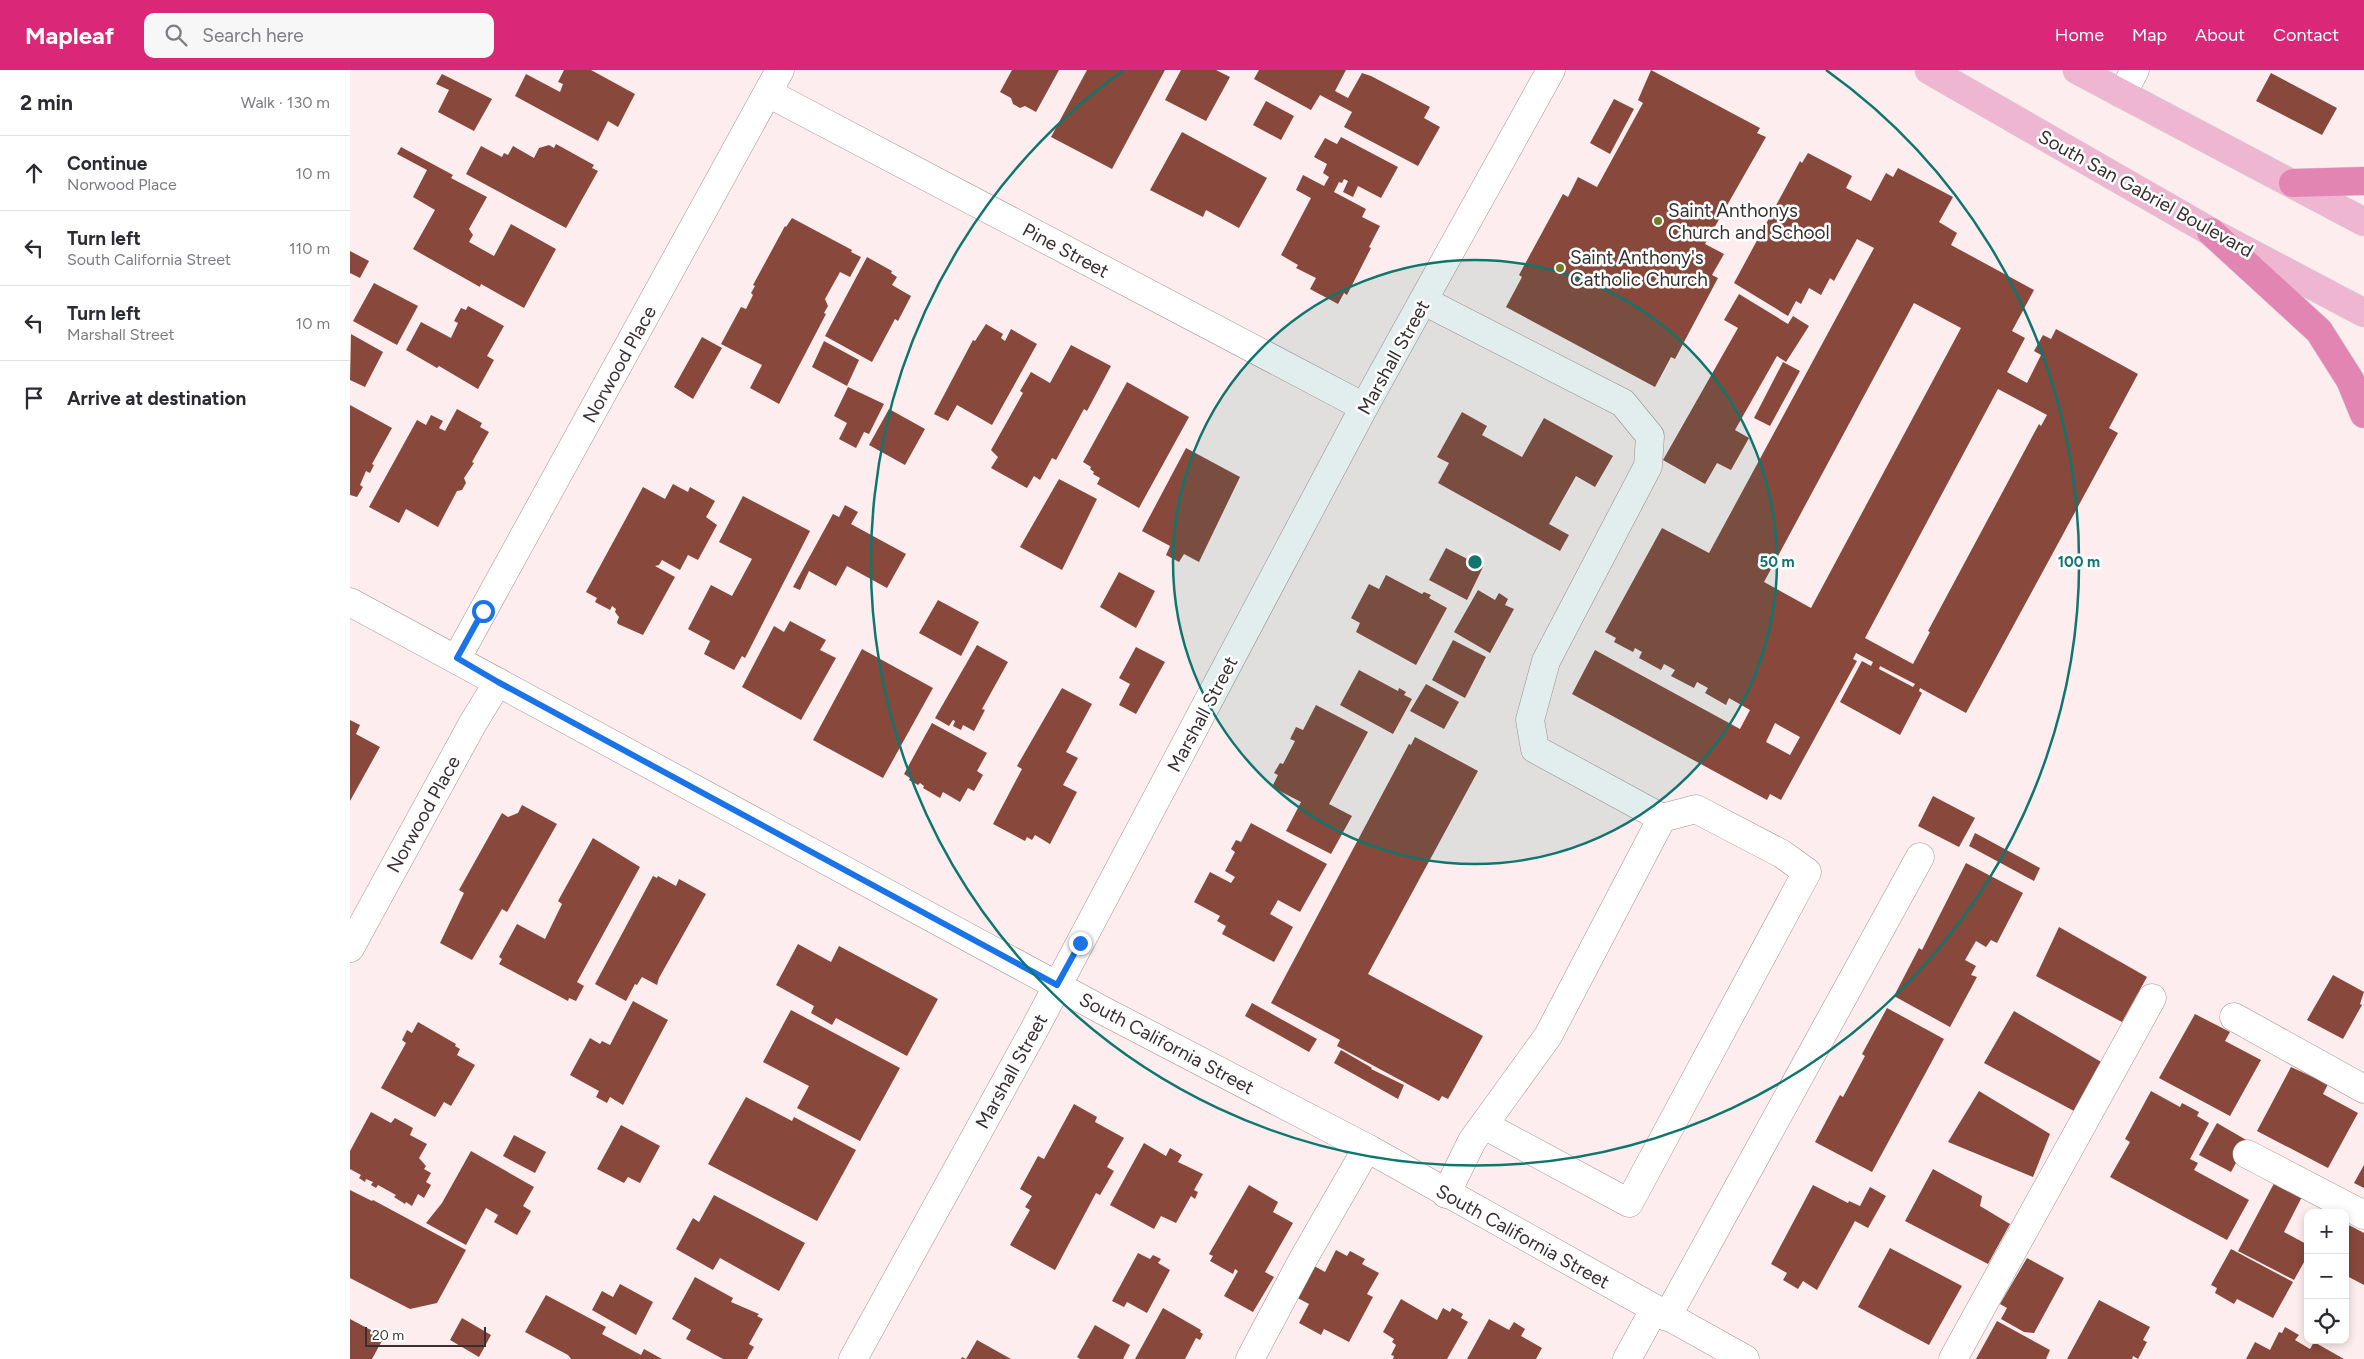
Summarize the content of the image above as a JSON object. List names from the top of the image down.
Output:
{
  "streets": {
    "main road": ["South San Gabriel Boulevard"],
    "street": [
      "Pine Street",
      "Marshall Street",
      "Norwood Place",
      "South California Street"
    ]
  },
  "crossings": [
    ["Pine Street", "Marshall Street"],
    ["Pine Street", "Norwood Place"],
    ["Marshall Street", "South California Street"],
    ["Norwood Place", "South California Street"]
  ],
  "places": ["Saint Anthonys Church and School", "Saint Anthony's Catholic Church"],
  "scale_bar": "20 m",
  "page": {
    "header": "Mapleaf",
    "search": "Search here",
    "nav": [
      "Home",
      "Map",
      "About",
      "Contact"
    ],
    "heading": ["2 min", "Walk · 130 m"],
    "list": [
      ["Continue", "Norwood Place", "10 m"],
      ["Turn left", "South California Street", "110 m"],
      ["Turn left", "Marshall Street", "10 m"],
      "Arrive at destination"
    ],
    "map_buttons": ["+", "−"],
    "scale": "20 m"
  },
  "rings": ["50 m", "100 m"]
}
